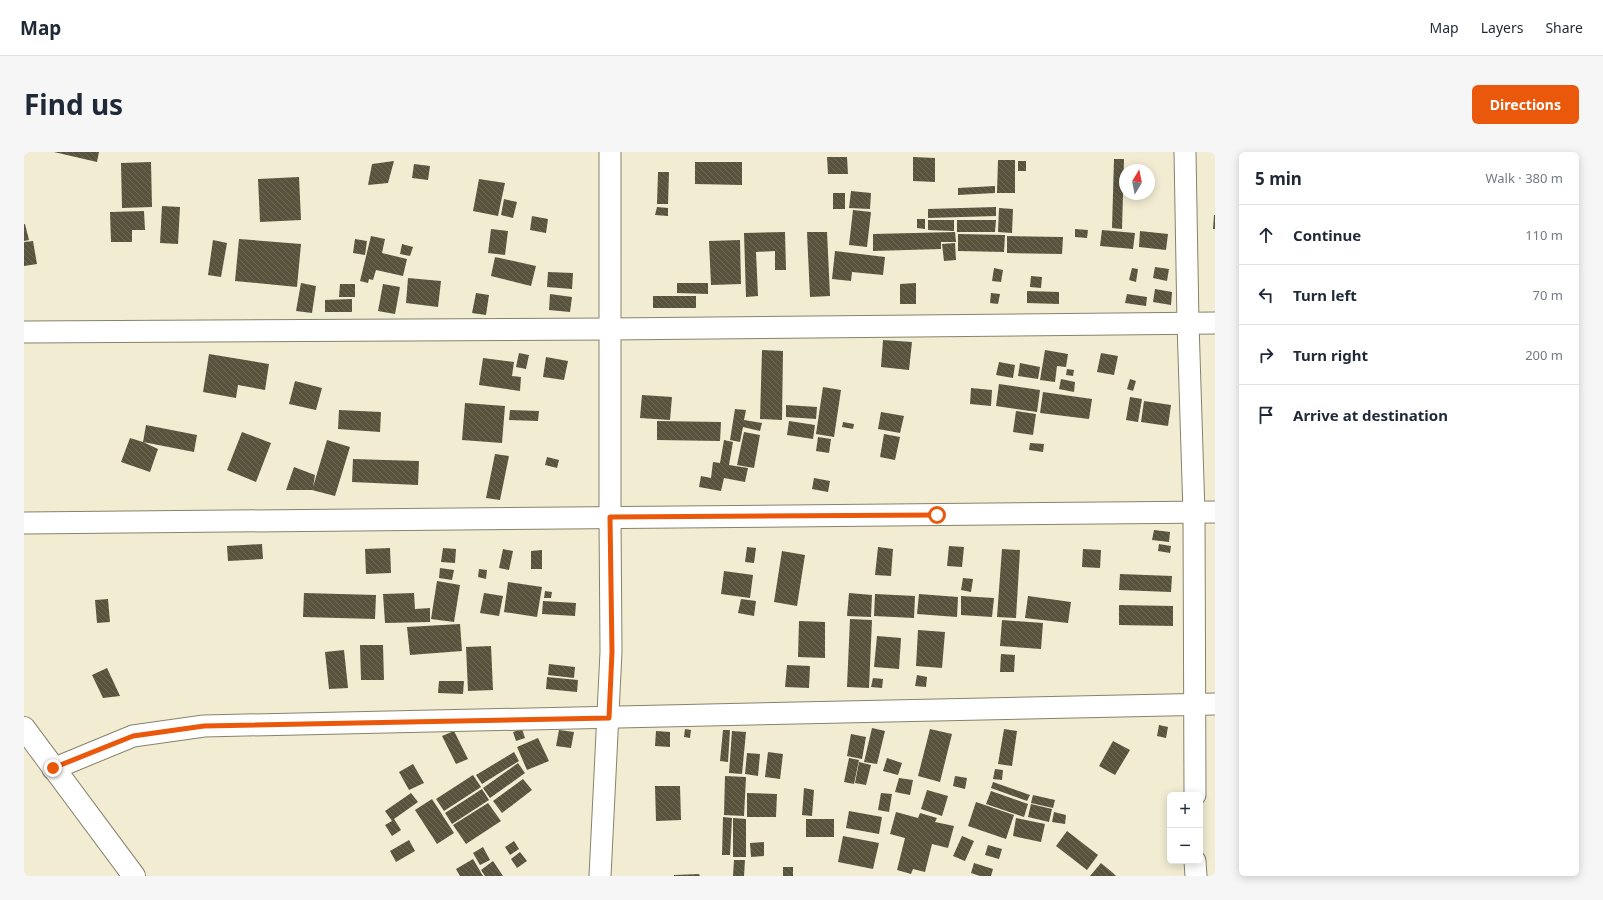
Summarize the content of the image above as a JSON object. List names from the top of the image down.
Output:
{
  "north": "top",
  "page": {
    "header": "Map",
    "nav": ["Map", "Layers", "Share"],
    "title": "Find us",
    "buttons": "Directions",
    "heading": ["5 min", "Walk · 380 m"],
    "list": [
      ["Continue", "110 m"],
      ["Turn left", "70 m"],
      ["Turn right", "200 m"],
      "Arrive at destination"
    ],
    "map_buttons": ["+", "−"]
  }
}
